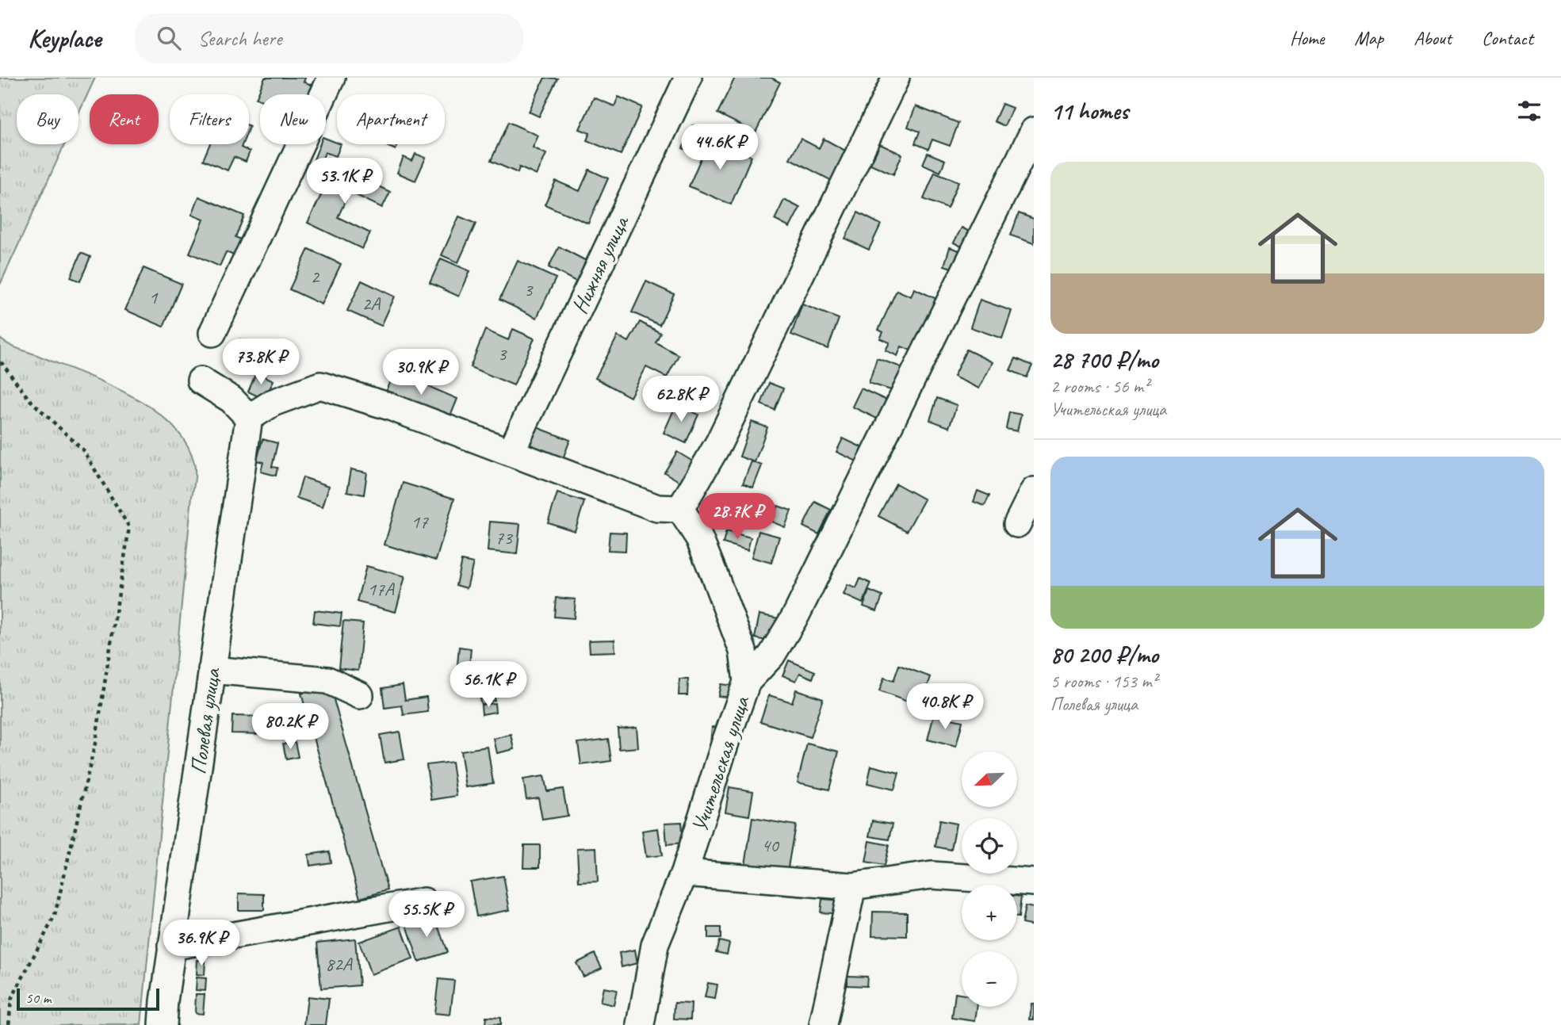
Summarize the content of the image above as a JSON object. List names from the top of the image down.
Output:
{
  "streets": {
    "street": ["Нижняя улица", "Полевая улица", "Учительская улица"]
  },
  "house_numbers": [
    "2",
    "3",
    "1",
    "2А",
    "3",
    "17",
    "73",
    "17А",
    "40",
    "82А"
  ],
  "scale_bar": "50 m",
  "north": "bottom left",
  "page": {
    "header": "Keyplace",
    "search": "Search here",
    "nav": [
      "Home",
      "Map",
      "About",
      "Contact"
    ],
    "heading": "11 homes",
    "chip": [
      "Buy",
      "Rent",
      "Filters",
      "New",
      "Apartment"
    ],
    "price": [
      "44.6K ₽",
      "53.1K ₽",
      "73.8K ₽",
      "30.9K ₽",
      "62.8K ₽",
      "28.7K ₽",
      "56.1K ₽",
      "40.8K ₽",
      "80.2K ₽",
      "55.5K ₽",
      "36.9K ₽"
    ],
    "list": [
      {
        "name": "28 700 ₽/mo",
        "note": "2 rooms · 56 m² · Учительская улица"
      },
      {
        "name": "80 200 ₽/mo",
        "note": "5 rooms · 153 m² · Полевая улица"
      }
    ],
    "map_buttons": ["+", "−"],
    "scale": "50 m"
  }
}
